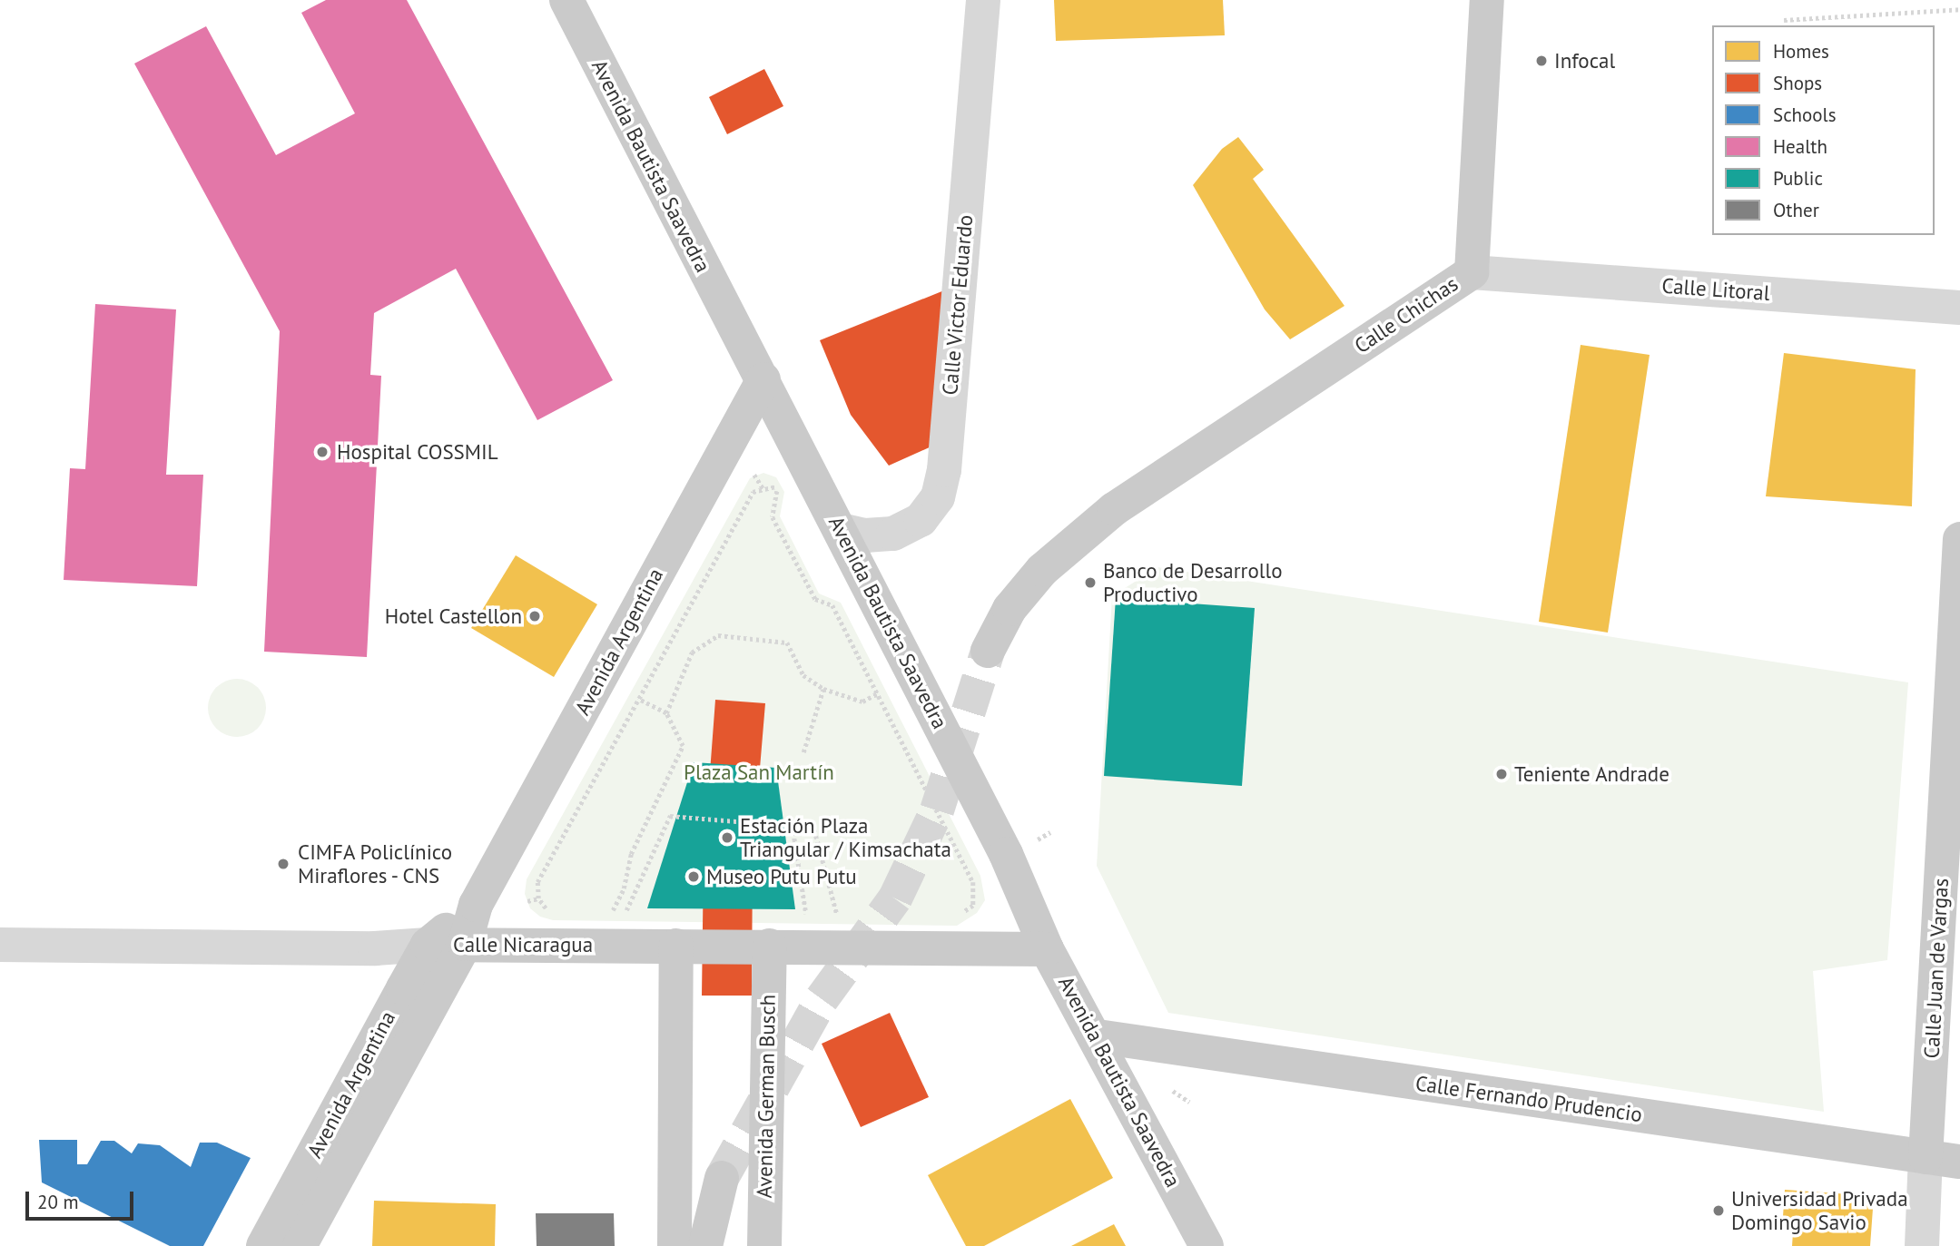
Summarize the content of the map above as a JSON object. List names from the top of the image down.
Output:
{
  "streets": {
    "main road": [
      "Avenida Bautista Saavedra",
      "Calle Chichas",
      "Avenida Argentina",
      "Calle Nicaragua",
      "Calle Juan de Vargas",
      "Avenida German Busch",
      "Calle Fernando Prudencio"
    ],
    "street": ["Calle Litoral", "Calle Victor Eduardo"]
  },
  "crossings": [
    ["Avenida Bautista Saavedra", "Calle Victor Eduardo"],
    ["Avenida Bautista Saavedra", "Avenida Argentina"],
    ["Avenida Bautista Saavedra", "Calle Nicaragua"],
    ["Avenida Bautista Saavedra", "Calle Fernando Prudencio"],
    ["Calle Litoral", "Calle Chichas"],
    ["Avenida Argentina", "Calle Nicaragua"],
    ["Calle Nicaragua", "Avenida German Busch"],
    ["Calle Juan de Vargas", "Calle Fernando Prudencio"]
  ],
  "parks": ["Plaza San Martín"],
  "places": [
    "Infocal",
    "Hospital COSSMIL",
    "Banco de Desarrollo Productivo",
    "Hotel Castellon",
    "Teniente Andrade",
    "Estación Plaza Triangular / Kimsachata",
    "CIMFA Policlínico Miraflores - CNS",
    "Museo Putu Putu",
    "Universidad Privada Domingo Savio"
  ],
  "legend": [
    "Homes",
    "Shops",
    "Schools",
    "Health",
    "Public",
    "Other"
  ],
  "scale_bar": "20 m"
}
